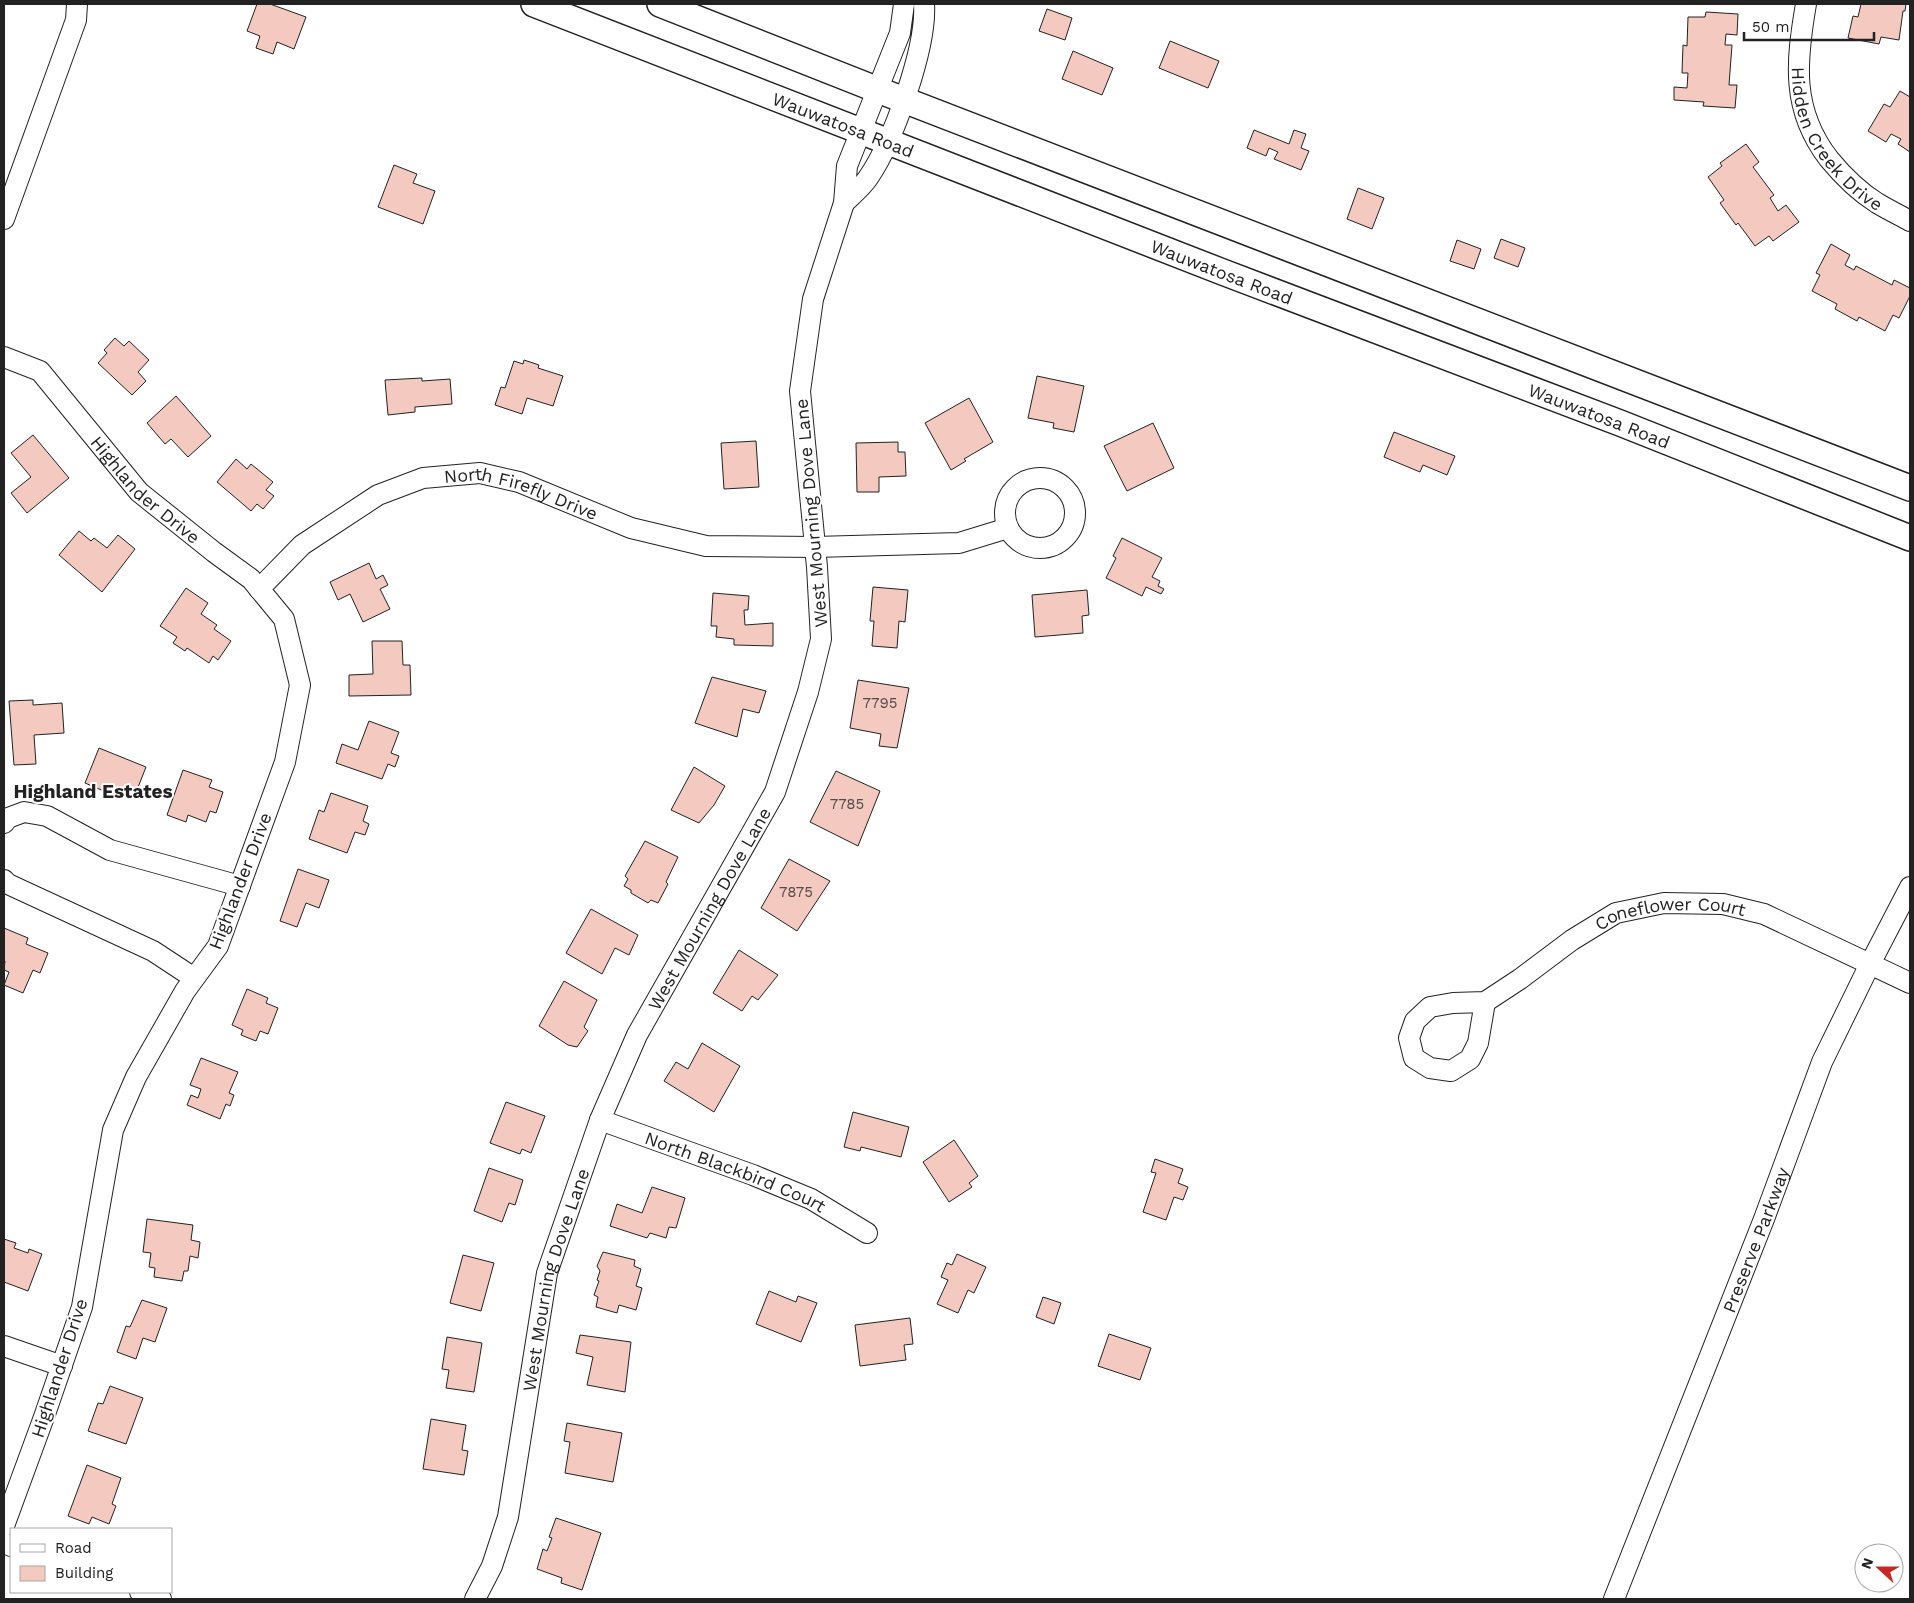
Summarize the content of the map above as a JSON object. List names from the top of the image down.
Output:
{
  "streets": {
    "main road": ["Wauwatosa Road"],
    "street": [
      "Hidden Creek Drive",
      "Highlander Drive",
      "North Firefly Drive",
      "West Mourning Dove Lane",
      "Coneflower Court",
      "North Blackbird Court",
      "Preserve Parkway"
    ]
  },
  "crossings": [
    ["Highlander Drive", "North Firefly Drive"],
    ["North Firefly Drive", "West Mourning Dove Lane"],
    ["West Mourning Dove Lane", "North Blackbird Court"],
    ["Coneflower Court", "Preserve Parkway"]
  ],
  "districts": ["Highland Estates"],
  "house_numbers": ["7795", "7785", "7875"],
  "legend": ["Road", "Building"],
  "scale_bar": "50 m",
  "north": "left"
}
